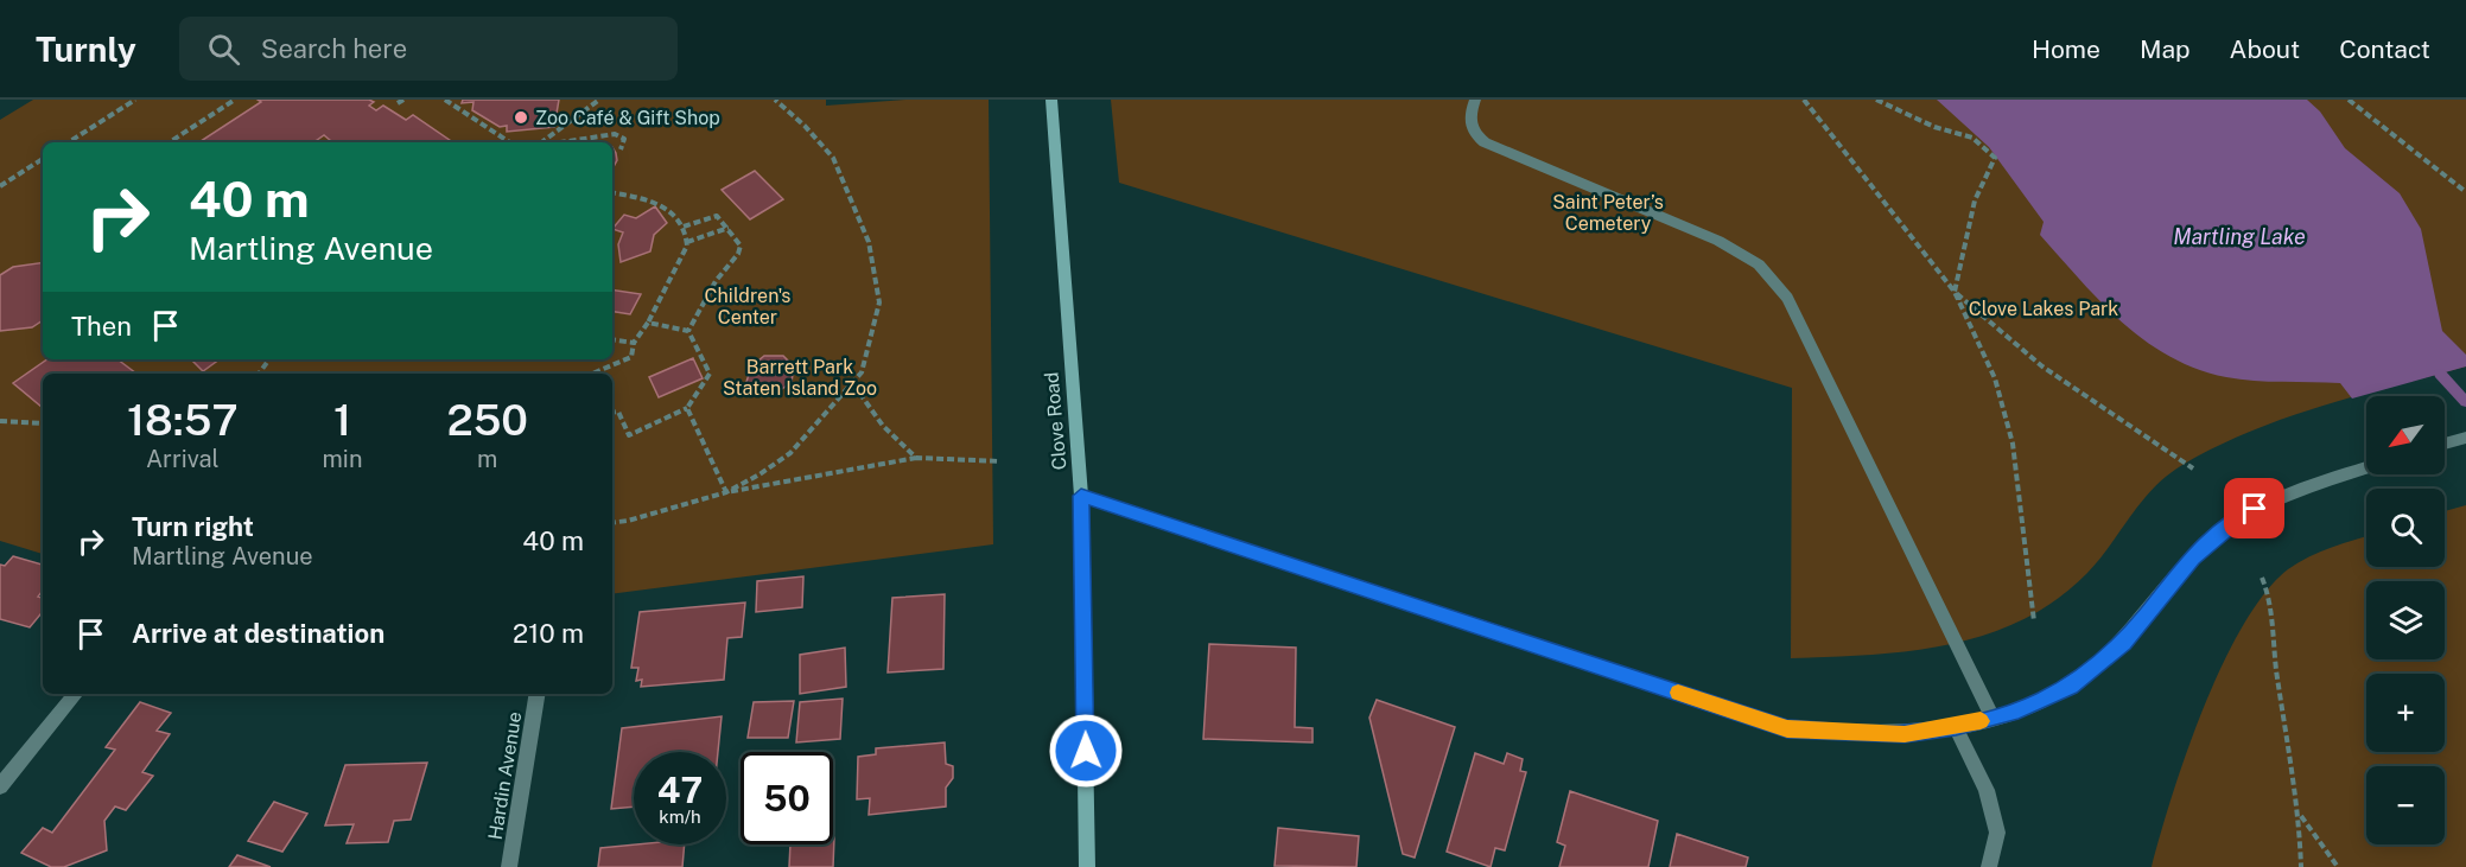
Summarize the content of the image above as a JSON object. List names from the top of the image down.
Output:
{
  "streets": {
    "main road": ["Clove Road"],
    "street": ["Hardin Avenue"]
  },
  "water": ["Martling Lake"],
  "parks": [
    "Saint Peter’s Cemetery",
    "Children's Center",
    "Clove Lakes Park",
    "Barrett Park Staten Island Zoo"
  ],
  "places": ["Zoo Café & Gift Shop"],
  "north": "bottom left",
  "page": {
    "header": "Turnly",
    "search": "Search here",
    "nav": [
      "Home",
      "Map",
      "About",
      "Contact"
    ],
    "turn": ["40 m", "Martling Avenue"],
    "then": "Then",
    "eta": [
      "18:57",
      "Arrival",
      "1",
      "min",
      "250",
      "m"
    ],
    "map_buttons": ["+", "−"],
    "list": [
      {
        "name": "Turn right",
        "note": "Martling Avenue",
        "value": "40 m"
      },
      {
        "name": "Arrive at destination",
        "value": "210 m"
      }
    ],
    "speed": "47 km/h",
    "limit": "50"
  }
}
